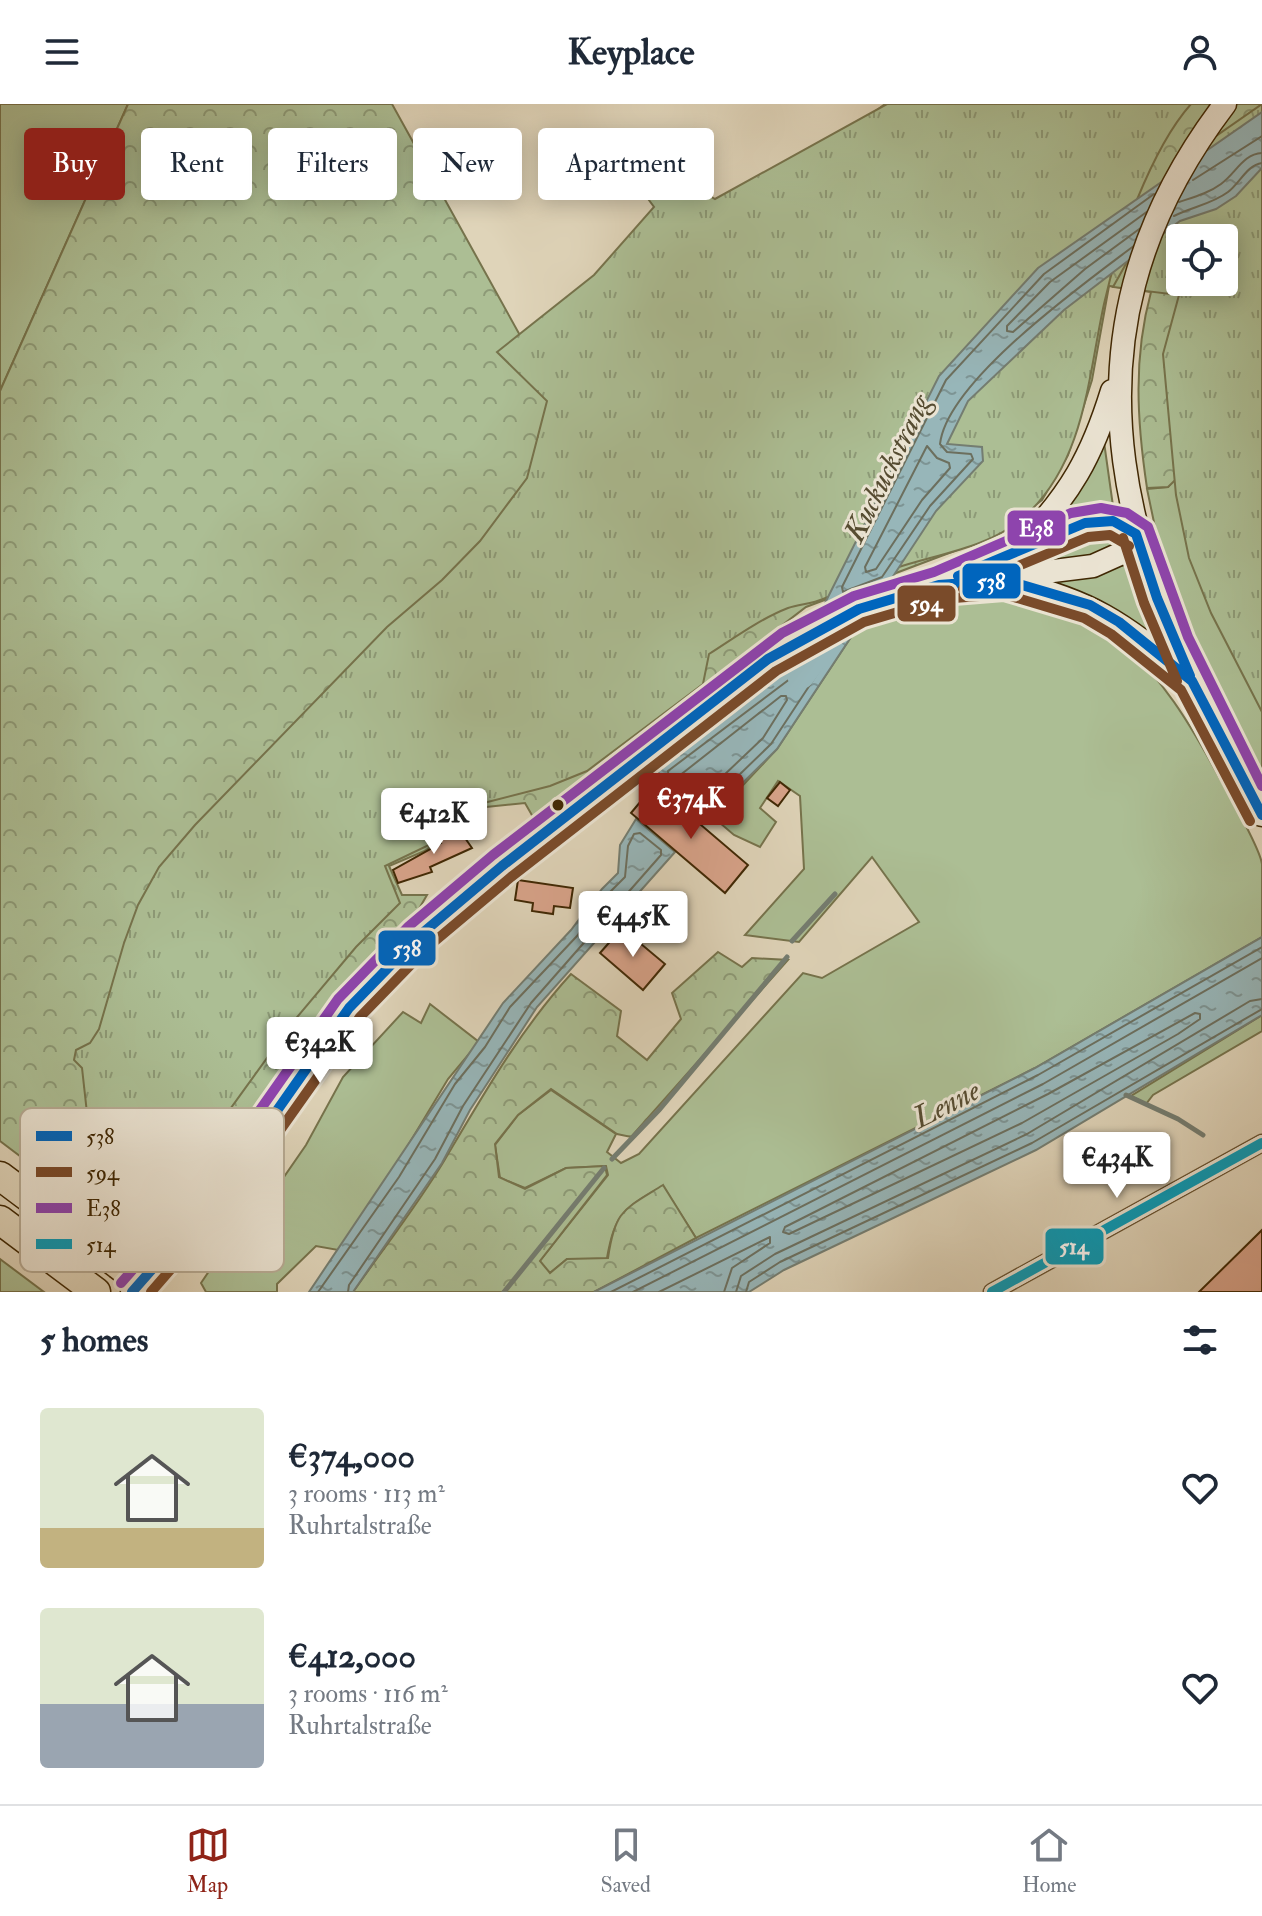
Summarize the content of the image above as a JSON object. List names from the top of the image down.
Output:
{
  "water": ["Kuckuckstrang", "Lenne"],
  "lines": [
    "transit line E38",
    "transit line 538",
    "transit line 594",
    "transit line 514"
  ],
  "legend": [
    "538",
    "594",
    "E38",
    "514"
  ],
  "page": {
    "header": "Keyplace",
    "chip": [
      "Buy",
      "Rent",
      "Filters",
      "New",
      "Apartment"
    ],
    "price": [
      "€374K",
      "€412K",
      "€445K",
      "€342K",
      "€434K"
    ],
    "heading": "5 homes",
    "list": [
      {
        "name": "€374,000",
        "note": "3 rooms · 113 m² · Ruhrtalstraße"
      },
      {
        "name": "€412,000",
        "note": "3 rooms · 116 m² · Ruhrtalstraße"
      }
    ],
    "tabs": ["Map", "Saved", "Home"]
  }
}
